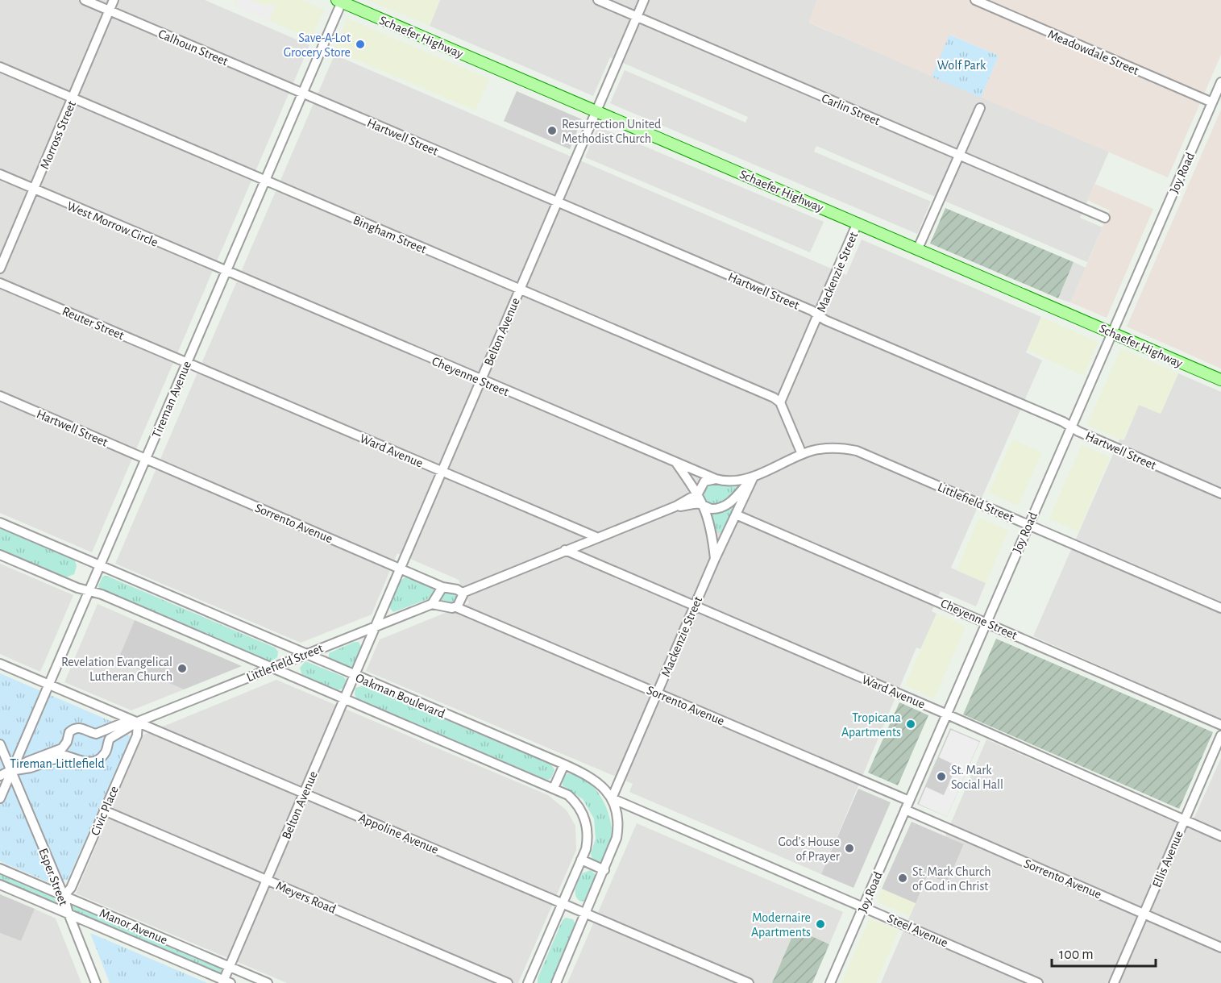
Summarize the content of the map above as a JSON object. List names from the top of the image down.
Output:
{
  "streets": {
    "main road": ["Schaefer Highway"],
    "street": [
      "Calhoun Street",
      "Meadowdale Street",
      "Carlin Street",
      "Morross Street",
      "Hartwell Street",
      "Joy Road",
      "West Morrow Circle",
      "Bingham Street",
      "Mackenzie Street",
      "Reuter Street",
      "Belton Avenue",
      "Cheyenne Street",
      "Tireman Avenue",
      "Ward Avenue",
      "Littlefield Street",
      "Sorrento Avenue",
      "Oakman Boulevard",
      "Civic Place",
      "Appoline Avenue",
      "Ellis Avenue",
      "Esper Street",
      "Meyers Road",
      "Manor Avenue",
      "Steel Avenue"
    ]
  },
  "crossings": [
    ["Schaefer Highway", "Joy Road"],
    ["Schaefer Highway", "Mackenzie Street"],
    ["Schaefer Highway", "Belton Avenue"],
    ["Schaefer Highway", "Tireman Avenue"],
    ["Calhoun Street", "Morross Street"],
    ["Calhoun Street", "Hartwell Street"],
    ["Calhoun Street", "Tireman Avenue"],
    ["Meadowdale Street", "Joy Road"],
    ["Morross Street", "West Morrow Circle"],
    ["Morross Street", "Bingham Street"],
    ["Hartwell Street", "Joy Road"],
    ["Hartwell Street", "Mackenzie Street"],
    ["Hartwell Street", "Belton Avenue"],
    ["Hartwell Street", "Tireman Avenue"],
    ["Hartwell Street", "Sorrento Avenue"],
    ["Joy Road", "Cheyenne Street"],
    ["Joy Road", "Ward Avenue"],
    ["Joy Road", "Littlefield Street"],
    ["Joy Road", "Sorrento Avenue"],
    ["Joy Road", "Steel Avenue"],
    ["West Morrow Circle", "Cheyenne Street"],
    ["West Morrow Circle", "Tireman Avenue"],
    ["Bingham Street", "Mackenzie Street"],
    ["Bingham Street", "Belton Avenue"],
    ["Bingham Street", "Tireman Avenue"],
    ["Mackenzie Street", "Cheyenne Street"],
    ["Mackenzie Street", "Ward Avenue"],
    ["Mackenzie Street", "Littlefield Street"],
    ["Mackenzie Street", "Sorrento Avenue"],
    ["Mackenzie Street", "Oakman Boulevard"],
    ["Mackenzie Street", "Steel Avenue"],
    ["Reuter Street", "Tireman Avenue"],
    ["Reuter Street", "Ward Avenue"],
    ["Belton Avenue", "Cheyenne Street"],
    ["Belton Avenue", "Ward Avenue"],
    ["Belton Avenue", "Littlefield Street"],
    ["Belton Avenue", "Sorrento Avenue"],
    ["Belton Avenue", "Oakman Boulevard"],
    ["Belton Avenue", "Appoline Avenue"],
    ["Belton Avenue", "Meyers Road"],
    ["Belton Avenue", "Manor Avenue"],
    ["Cheyenne Street", "Tireman Avenue"],
    ["Cheyenne Street", "Littlefield Street"],
    ["Tireman Avenue", "Ward Avenue"],
    ["Tireman Avenue", "Littlefield Street"],
    ["Tireman Avenue", "Sorrento Avenue"],
    ["Tireman Avenue", "Oakman Boulevard"],
    ["Tireman Avenue", "Appoline Avenue"],
    ["Tireman Avenue", "Esper Street"],
    ["Ward Avenue", "Littlefield Street"],
    ["Ward Avenue", "Ellis Avenue"],
    ["Littlefield Street", "Sorrento Avenue"],
    ["Littlefield Street", "Oakman Boulevard"],
    ["Littlefield Street", "Civic Place"],
    ["Littlefield Street", "Appoline Avenue"],
    ["Littlefield Street", "Esper Street"],
    ["Sorrento Avenue", "Ellis Avenue"],
    ["Oakman Boulevard", "Appoline Avenue"],
    ["Oakman Boulevard", "Steel Avenue"],
    ["Civic Place", "Appoline Avenue"],
    ["Civic Place", "Esper Street"],
    ["Civic Place", "Meyers Road"],
    ["Civic Place", "Manor Avenue"],
    ["Esper Street", "Manor Avenue"]
  ],
  "parks": ["Wolf Park", "Tireman-Littlefield"],
  "places": [
    "Save-A-Lot Grocery Store",
    "Resurrection United Methodist Church",
    "Revelation Evangelical Lutheran Church",
    "Tropicana Apartments",
    "St. Mark Social Hall",
    "God's House of Prayer",
    "St. Mark Church of God in Christ",
    "Modernaire Apartments"
  ],
  "scale_bar": "100 m"
}
